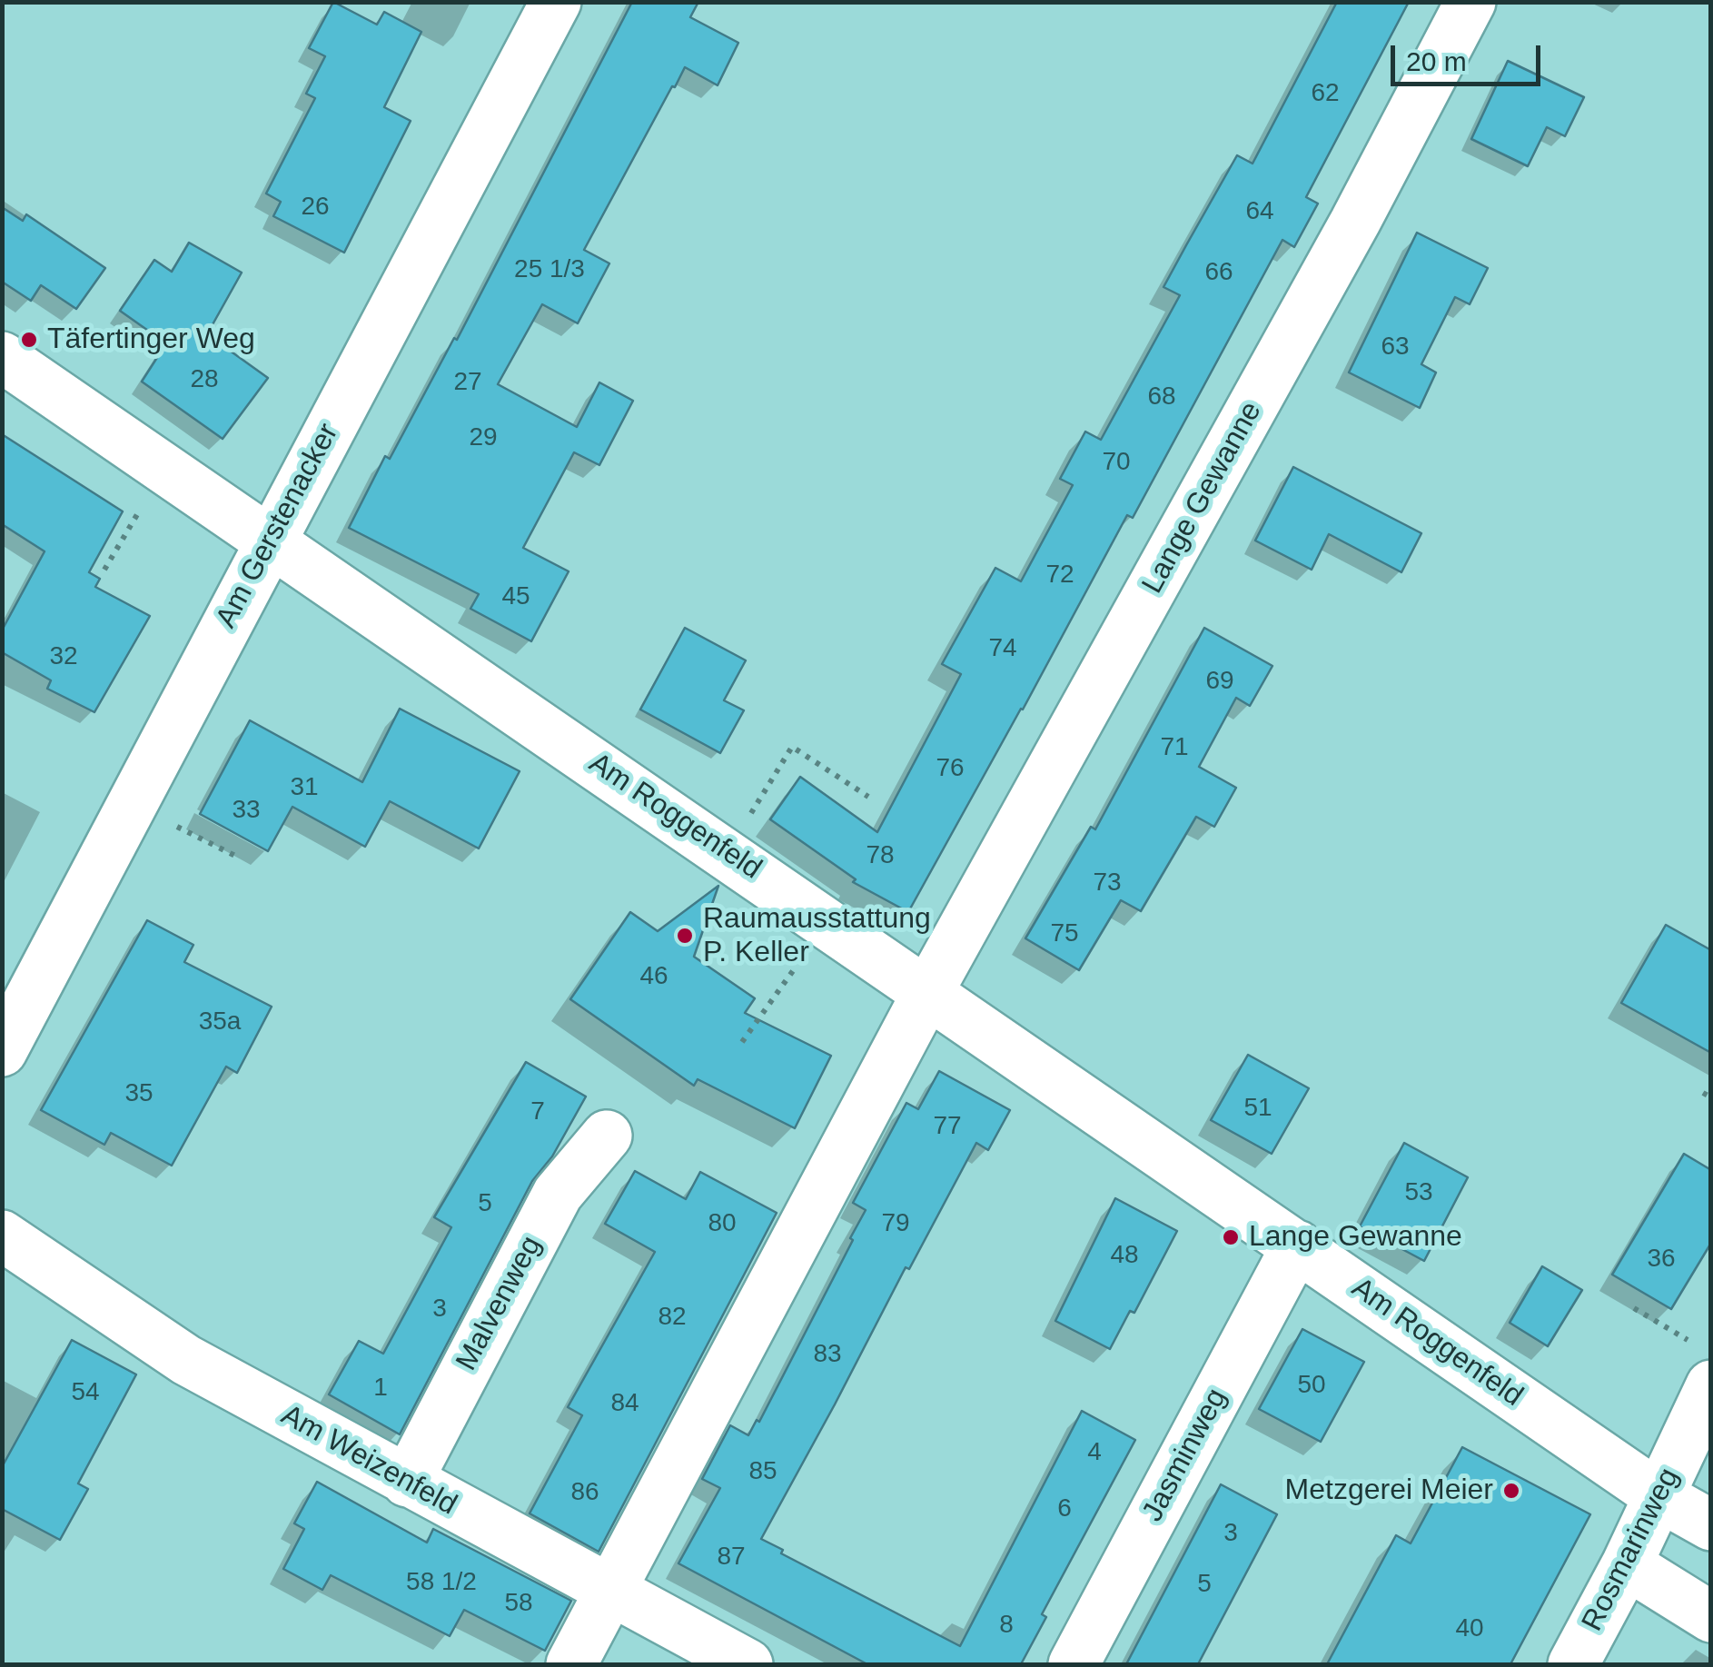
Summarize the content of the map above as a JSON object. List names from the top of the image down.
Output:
{
  "streets": {
    "street": [
      "Lange Gewanne",
      "Am Gerstenacker",
      "Am Roggenfeld",
      "Malvenweg",
      "Jasminweg",
      "Am Weizenfeld",
      "Rosmarinweg"
    ]
  },
  "crossings": [
    ["Lange Gewanne", "Am Roggenfeld"],
    ["Lange Gewanne", "Am Weizenfeld"],
    ["Am Gerstenacker", "Am Roggenfeld"],
    ["Am Roggenfeld", "Jasminweg"],
    ["Am Roggenfeld", "Rosmarinweg"],
    ["Malvenweg", "Am Weizenfeld"]
  ],
  "places": [
    "Täfertinger Weg",
    "Raumausstattung P. Keller",
    "Lange Gewanne",
    "Metzgerei Meier"
  ],
  "house_numbers": [
    "62",
    "26",
    "64",
    "25 1/3",
    "66",
    "63",
    "28",
    "27",
    "68",
    "29",
    "70",
    "72",
    "45",
    "74",
    "32",
    "69",
    "71",
    "76",
    "31",
    "33",
    "78",
    "73",
    "75",
    "46",
    "35a",
    "35",
    "51",
    "7",
    "77",
    "53",
    "5",
    "80",
    "79",
    "48",
    "36",
    "3",
    "82",
    "83",
    "50",
    "1",
    "54",
    "84",
    "4",
    "85",
    "86",
    "6",
    "3",
    "87",
    "58 1/2",
    "5",
    "58",
    "8",
    "40"
  ],
  "scale_bar": "20 m"
}
